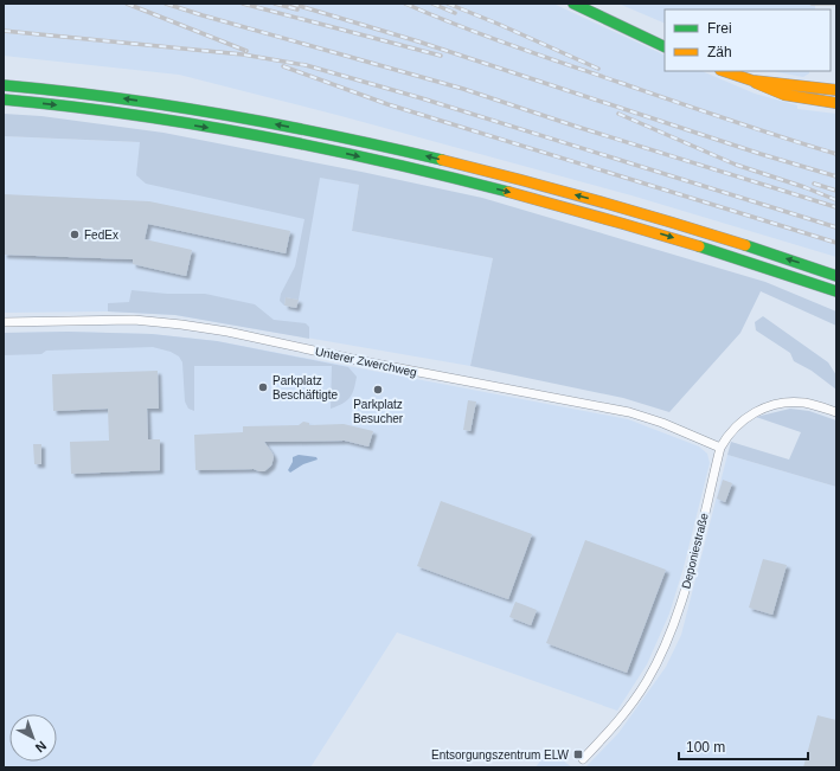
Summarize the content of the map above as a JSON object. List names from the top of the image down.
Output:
{
  "streets": {
    "street": ["Unterer Zwerchweg", "Deponiestraße"]
  },
  "crossings": [
    ["Unterer Zwerchweg", "Deponiestraße"]
  ],
  "places": {
    "other": ["FedEx", "Parkplatz Beschäftigte", "Parkplatz Besucher"],
    "transit": ["Entsorgungszentrum ELW"]
  },
  "legend": ["Frei", "Zäh"],
  "scale_bar": "100 m",
  "north": "bottom right"
}
